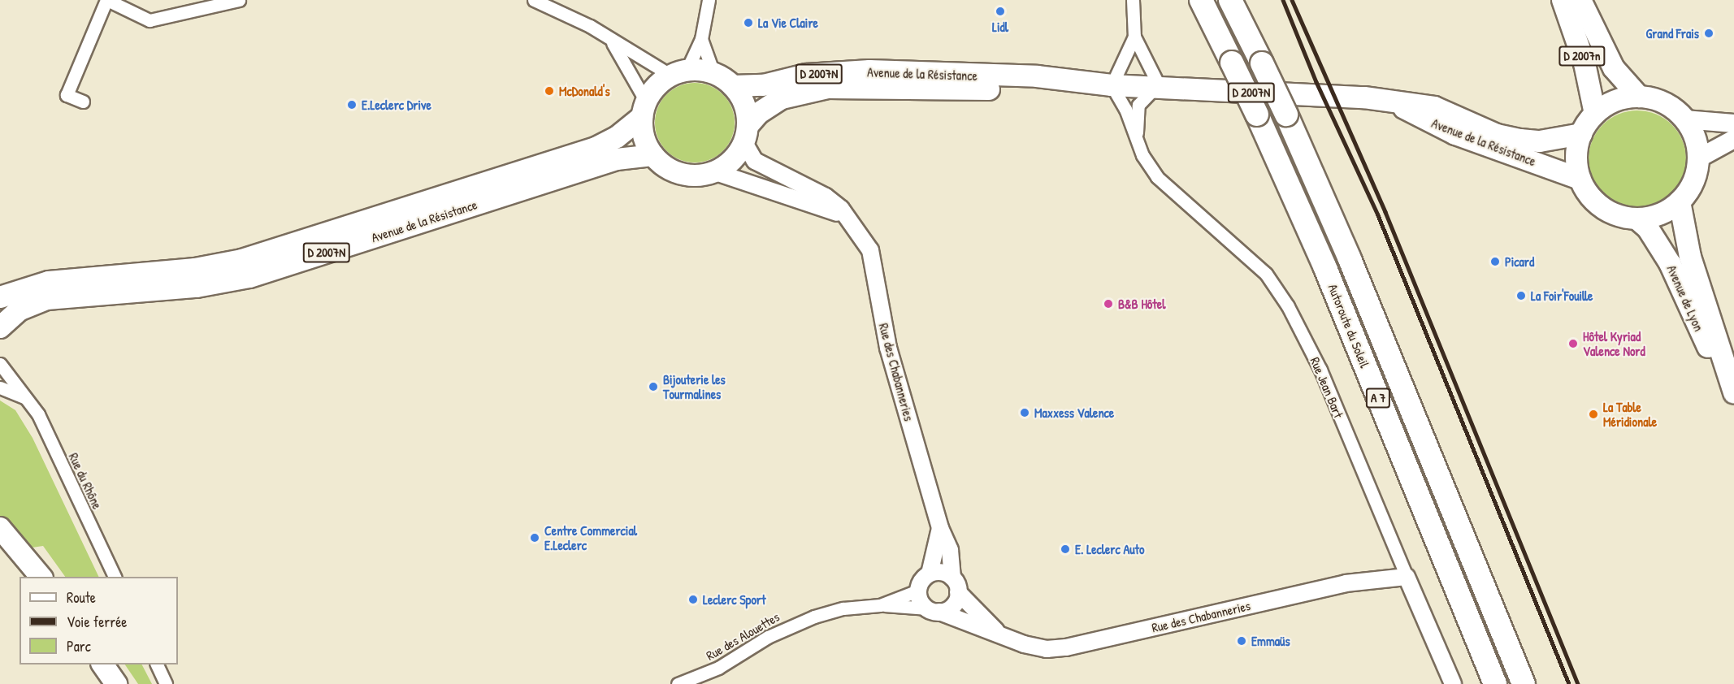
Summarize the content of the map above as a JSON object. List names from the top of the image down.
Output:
{
  "streets": {
    "highway": ["Autoroute du Soleil", "A 7"],
    "main road": [
      "D 2007n",
      "D 2007N",
      "Avenue de la Résistance",
      "Avenue de Lyon"
    ],
    "street": [
      "Rue des Chabanneries",
      "Rue Jean Bart",
      "Rue du Rhône",
      "Rue des Alouettes"
    ]
  },
  "crossings": [
    ["D 2007n", "Avenue de la Résistance"],
    ["D 2007n", "Avenue de Lyon"],
    ["Avenue de la Résistance", "Avenue de Lyon"],
    ["Avenue de la Résistance", "Rue des Chabanneries"],
    ["Avenue de la Résistance", "Rue Jean Bart"],
    ["Rue des Chabanneries", "Rue Jean Bart"]
  ],
  "places": [
    "Lidl",
    "La Vie Claire",
    "Grand Frais",
    "McDonald's",
    "E.Leclerc Drive",
    "Picard",
    "La Foir'Fouille",
    "B&B Hôtel",
    "Hôtel Kyriad Valence Nord",
    "Bijouterie les Tourmalines",
    "Maxxess Valence",
    "La Table Méridionale",
    "Centre Commercial E.Leclerc",
    "E. Leclerc Auto",
    "Leclerc Sport",
    "Emmaüs"
  ],
  "legend": ["Route", "Voie ferrée", "Parc"]
}
